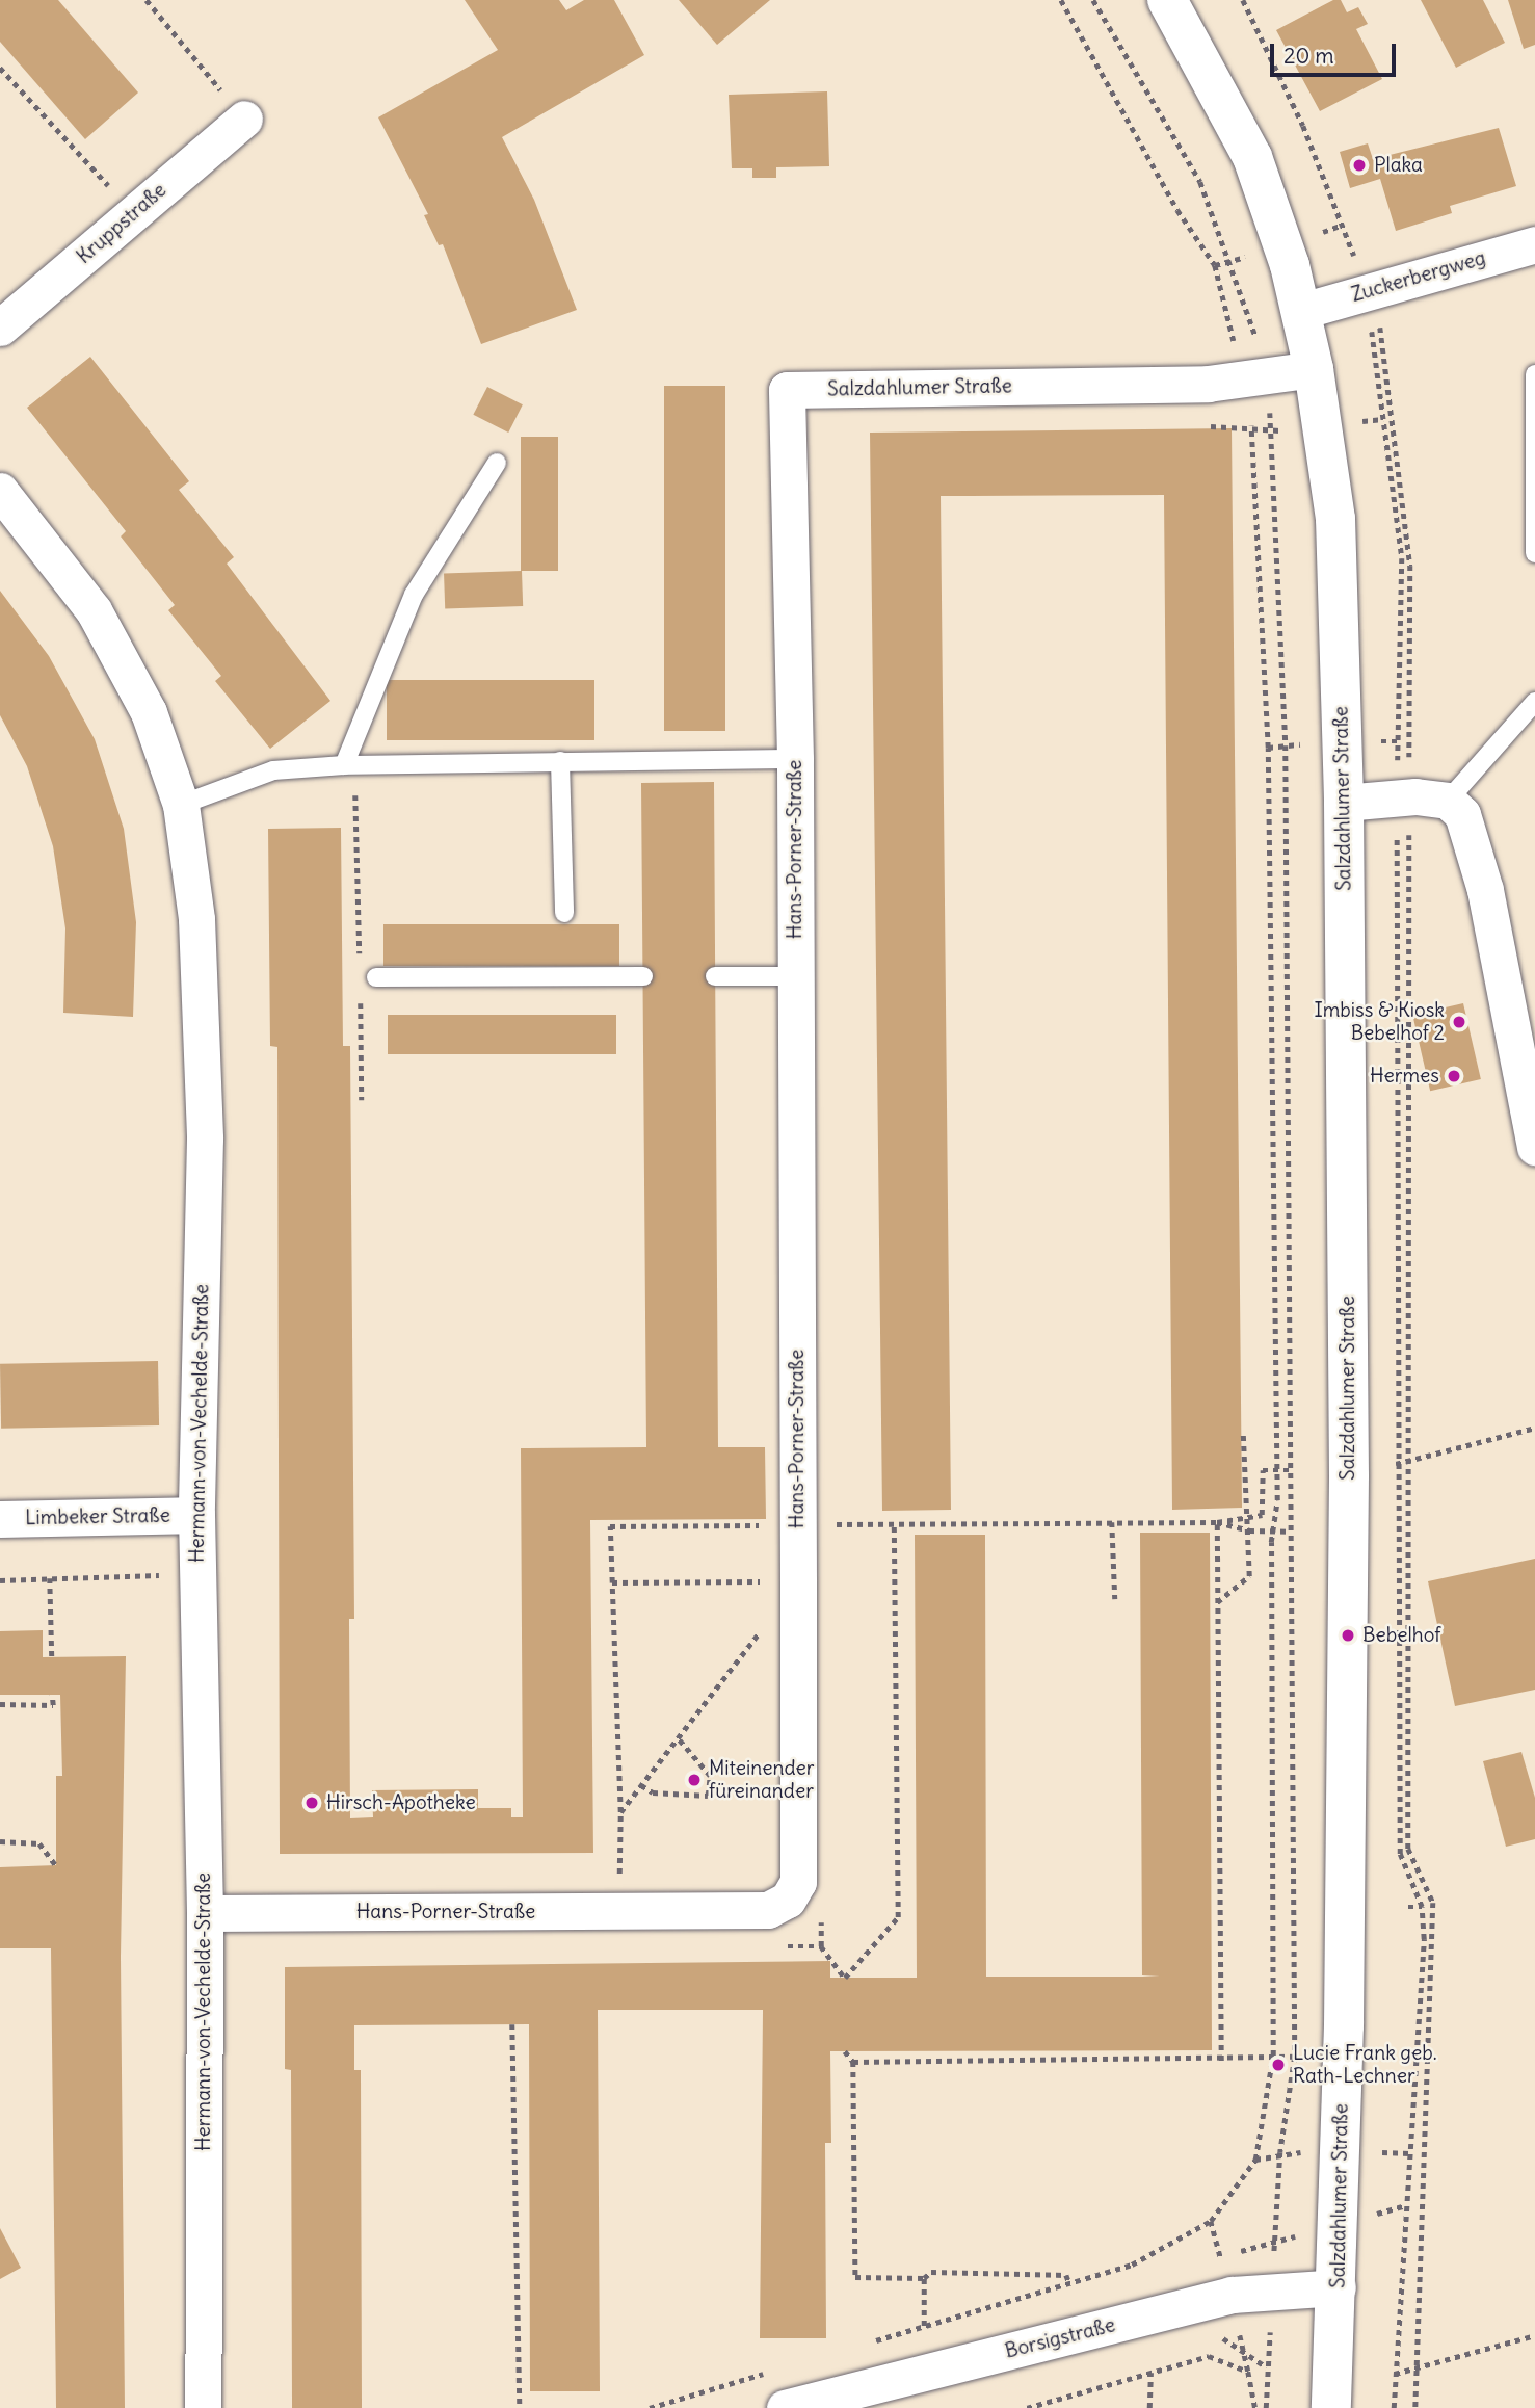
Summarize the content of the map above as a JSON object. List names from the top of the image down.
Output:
{
  "streets": {
    "main road": ["Salzdahlumer Straße"],
    "street": [
      "Kruppstraße",
      "Zuckerbergweg",
      "Hans-Porner-Straße",
      "Hermann-von-Vechelde-Straße",
      "Limbeker Straße",
      "Borsigstraße"
    ]
  },
  "crossings": [
    ["Zuckerbergweg", "Salzdahlumer Straße"],
    ["Salzdahlumer Straße", "Hans-Porner-Straße"],
    ["Salzdahlumer Straße", "Borsigstraße"],
    ["Hans-Porner-Straße", "Hermann-von-Vechelde-Straße"],
    ["Hermann-von-Vechelde-Straße", "Limbeker Straße"]
  ],
  "places": [
    "Plaka",
    "Imbiss & Kiosk Bebelhof 2",
    "Hermes",
    "Bebelhof",
    "Miteinender füreinander",
    "Hirsch-Apotheke",
    "Lucie Frank geb. Rath-Lechner"
  ],
  "scale_bar": "20 m"
}
